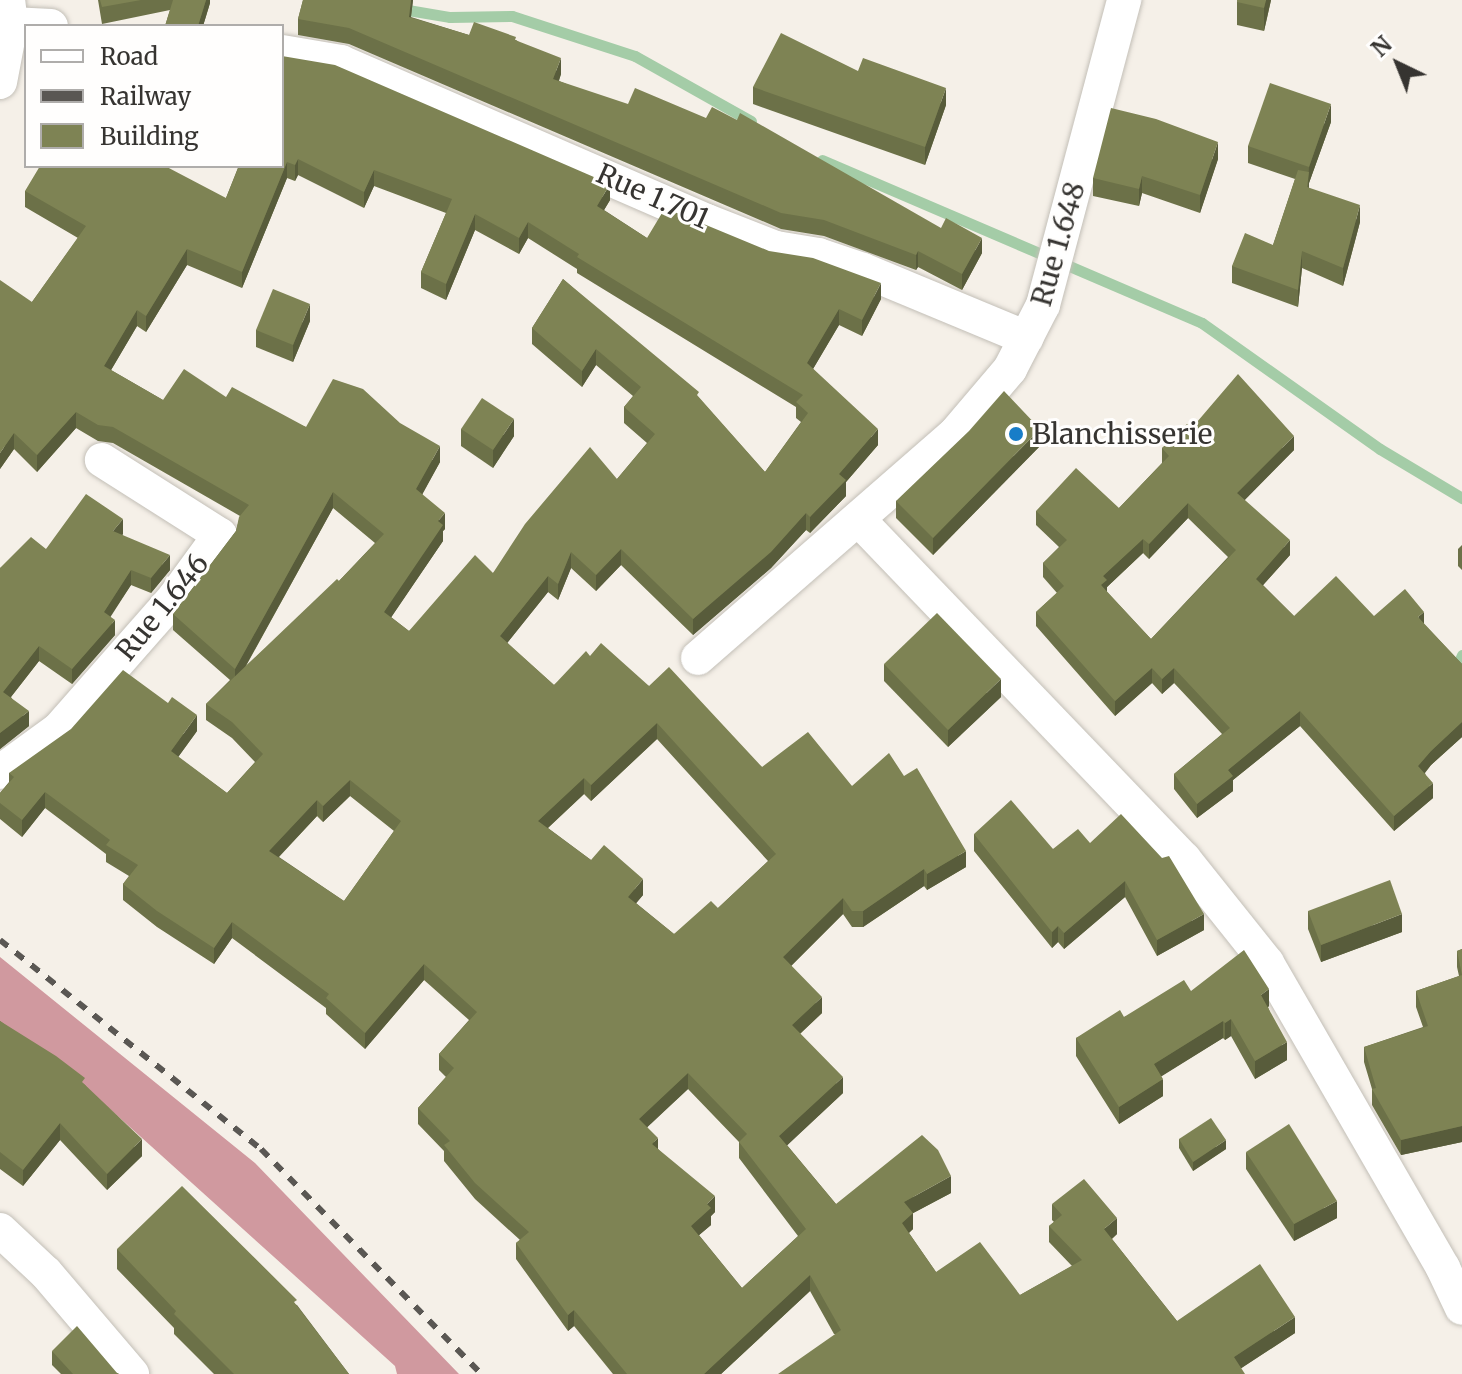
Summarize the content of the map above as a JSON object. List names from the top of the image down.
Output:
{
  "streets": {
    "street": ["Rue 1.701", "Rue 1.648", "Rue 1.646"]
  },
  "crossings": [
    ["Rue 1.701", "Rue 1.648"]
  ],
  "places": ["Blanchisserie"],
  "legend": ["Road", "Railway", "Building"],
  "north": "top left"
}
